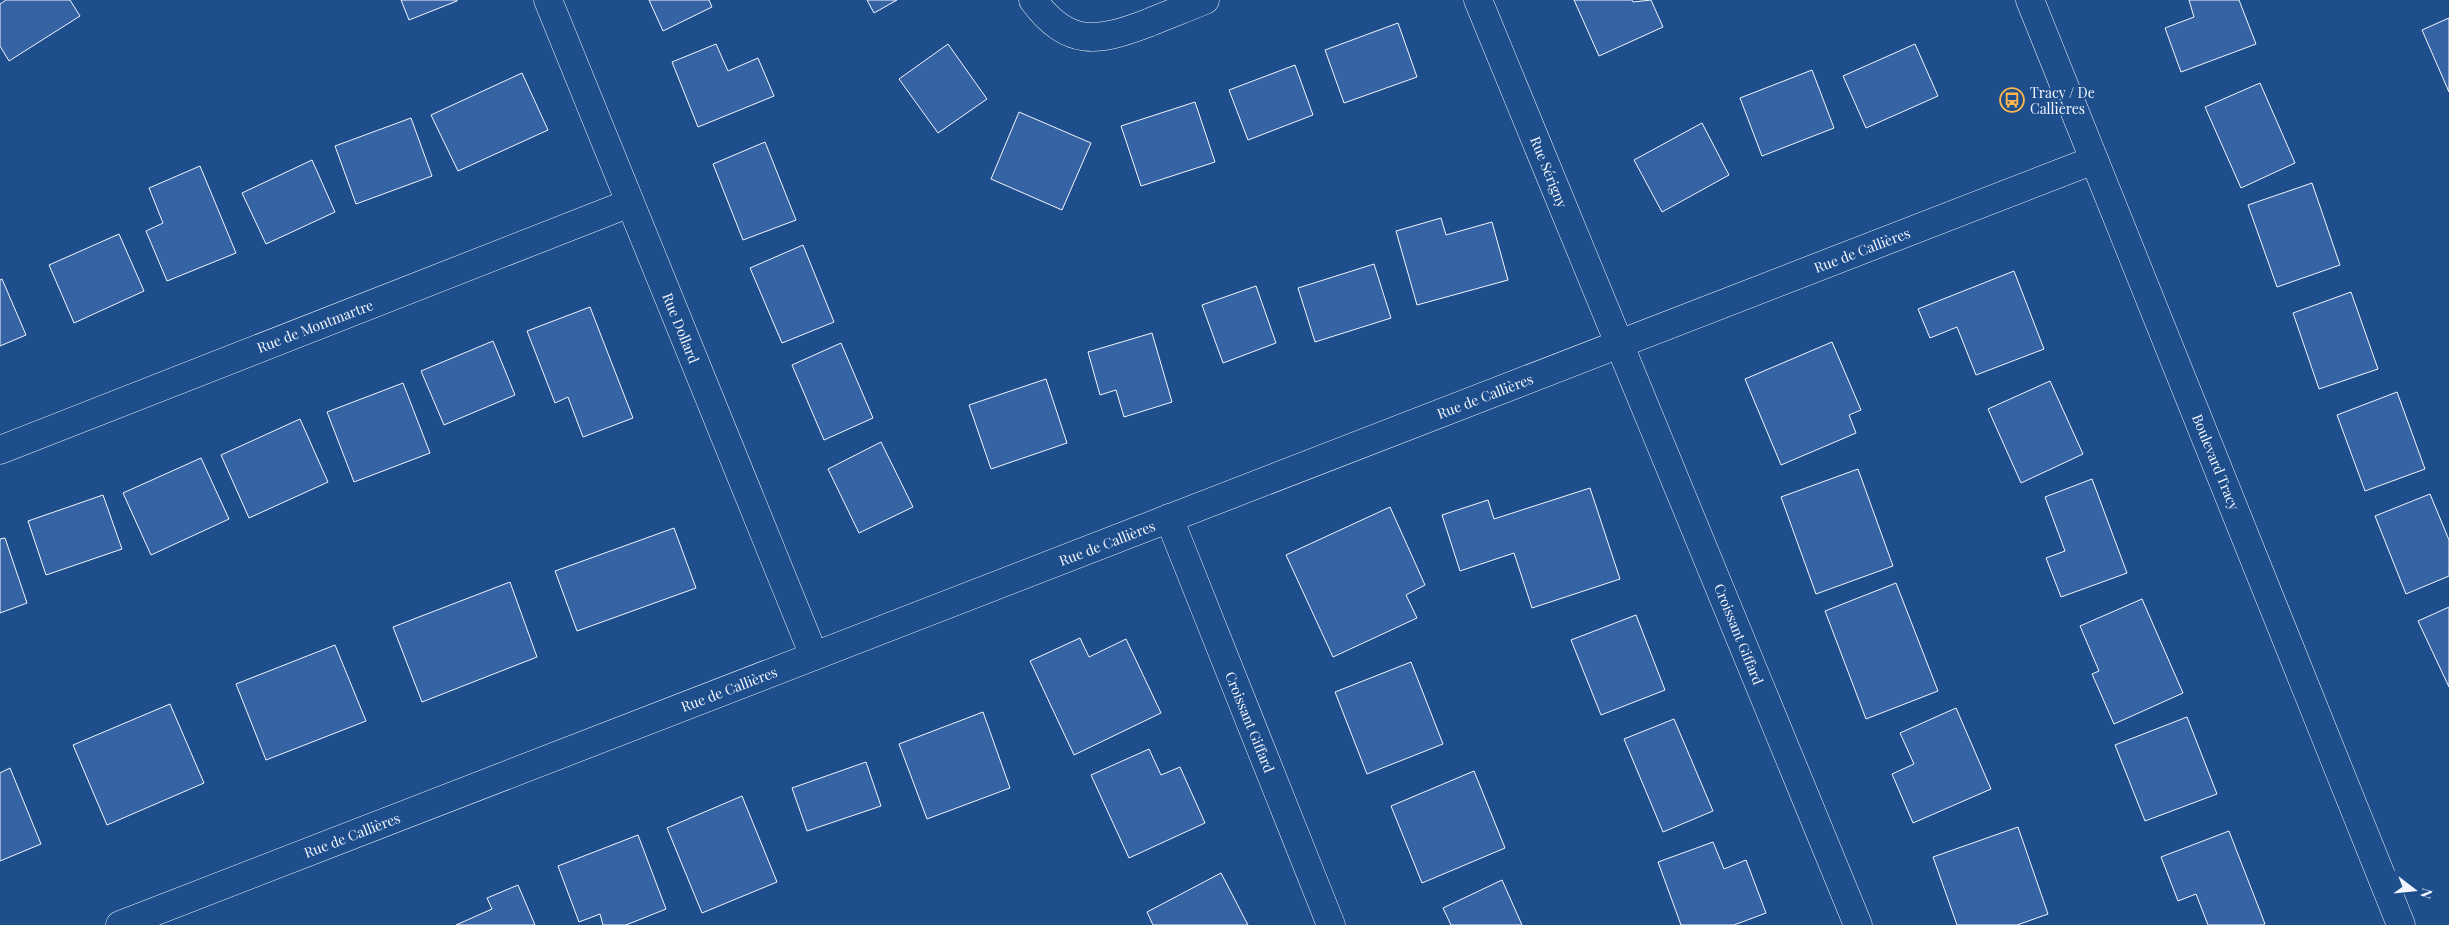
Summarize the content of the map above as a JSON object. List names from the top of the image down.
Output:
{
  "streets": {
    "street": [
      "Rue Sérigny",
      "Rue de Callières",
      "Rue de Montmartre",
      "Rue Dollard",
      "Boulevard Tracy",
      "Croissant Giffard"
    ]
  },
  "crossings": [
    ["Rue Sérigny", "Rue de Callières"],
    ["Rue Sérigny", "Croissant Giffard"],
    ["Rue de Callières", "Rue Dollard"],
    ["Rue de Callières", "Boulevard Tracy"],
    ["Rue de Callières", "Croissant Giffard"],
    ["Rue de Montmartre", "Rue Dollard"]
  ],
  "places": {
    "bus stop": ["Tracy / De Callières"]
  },
  "north": "right"
}
